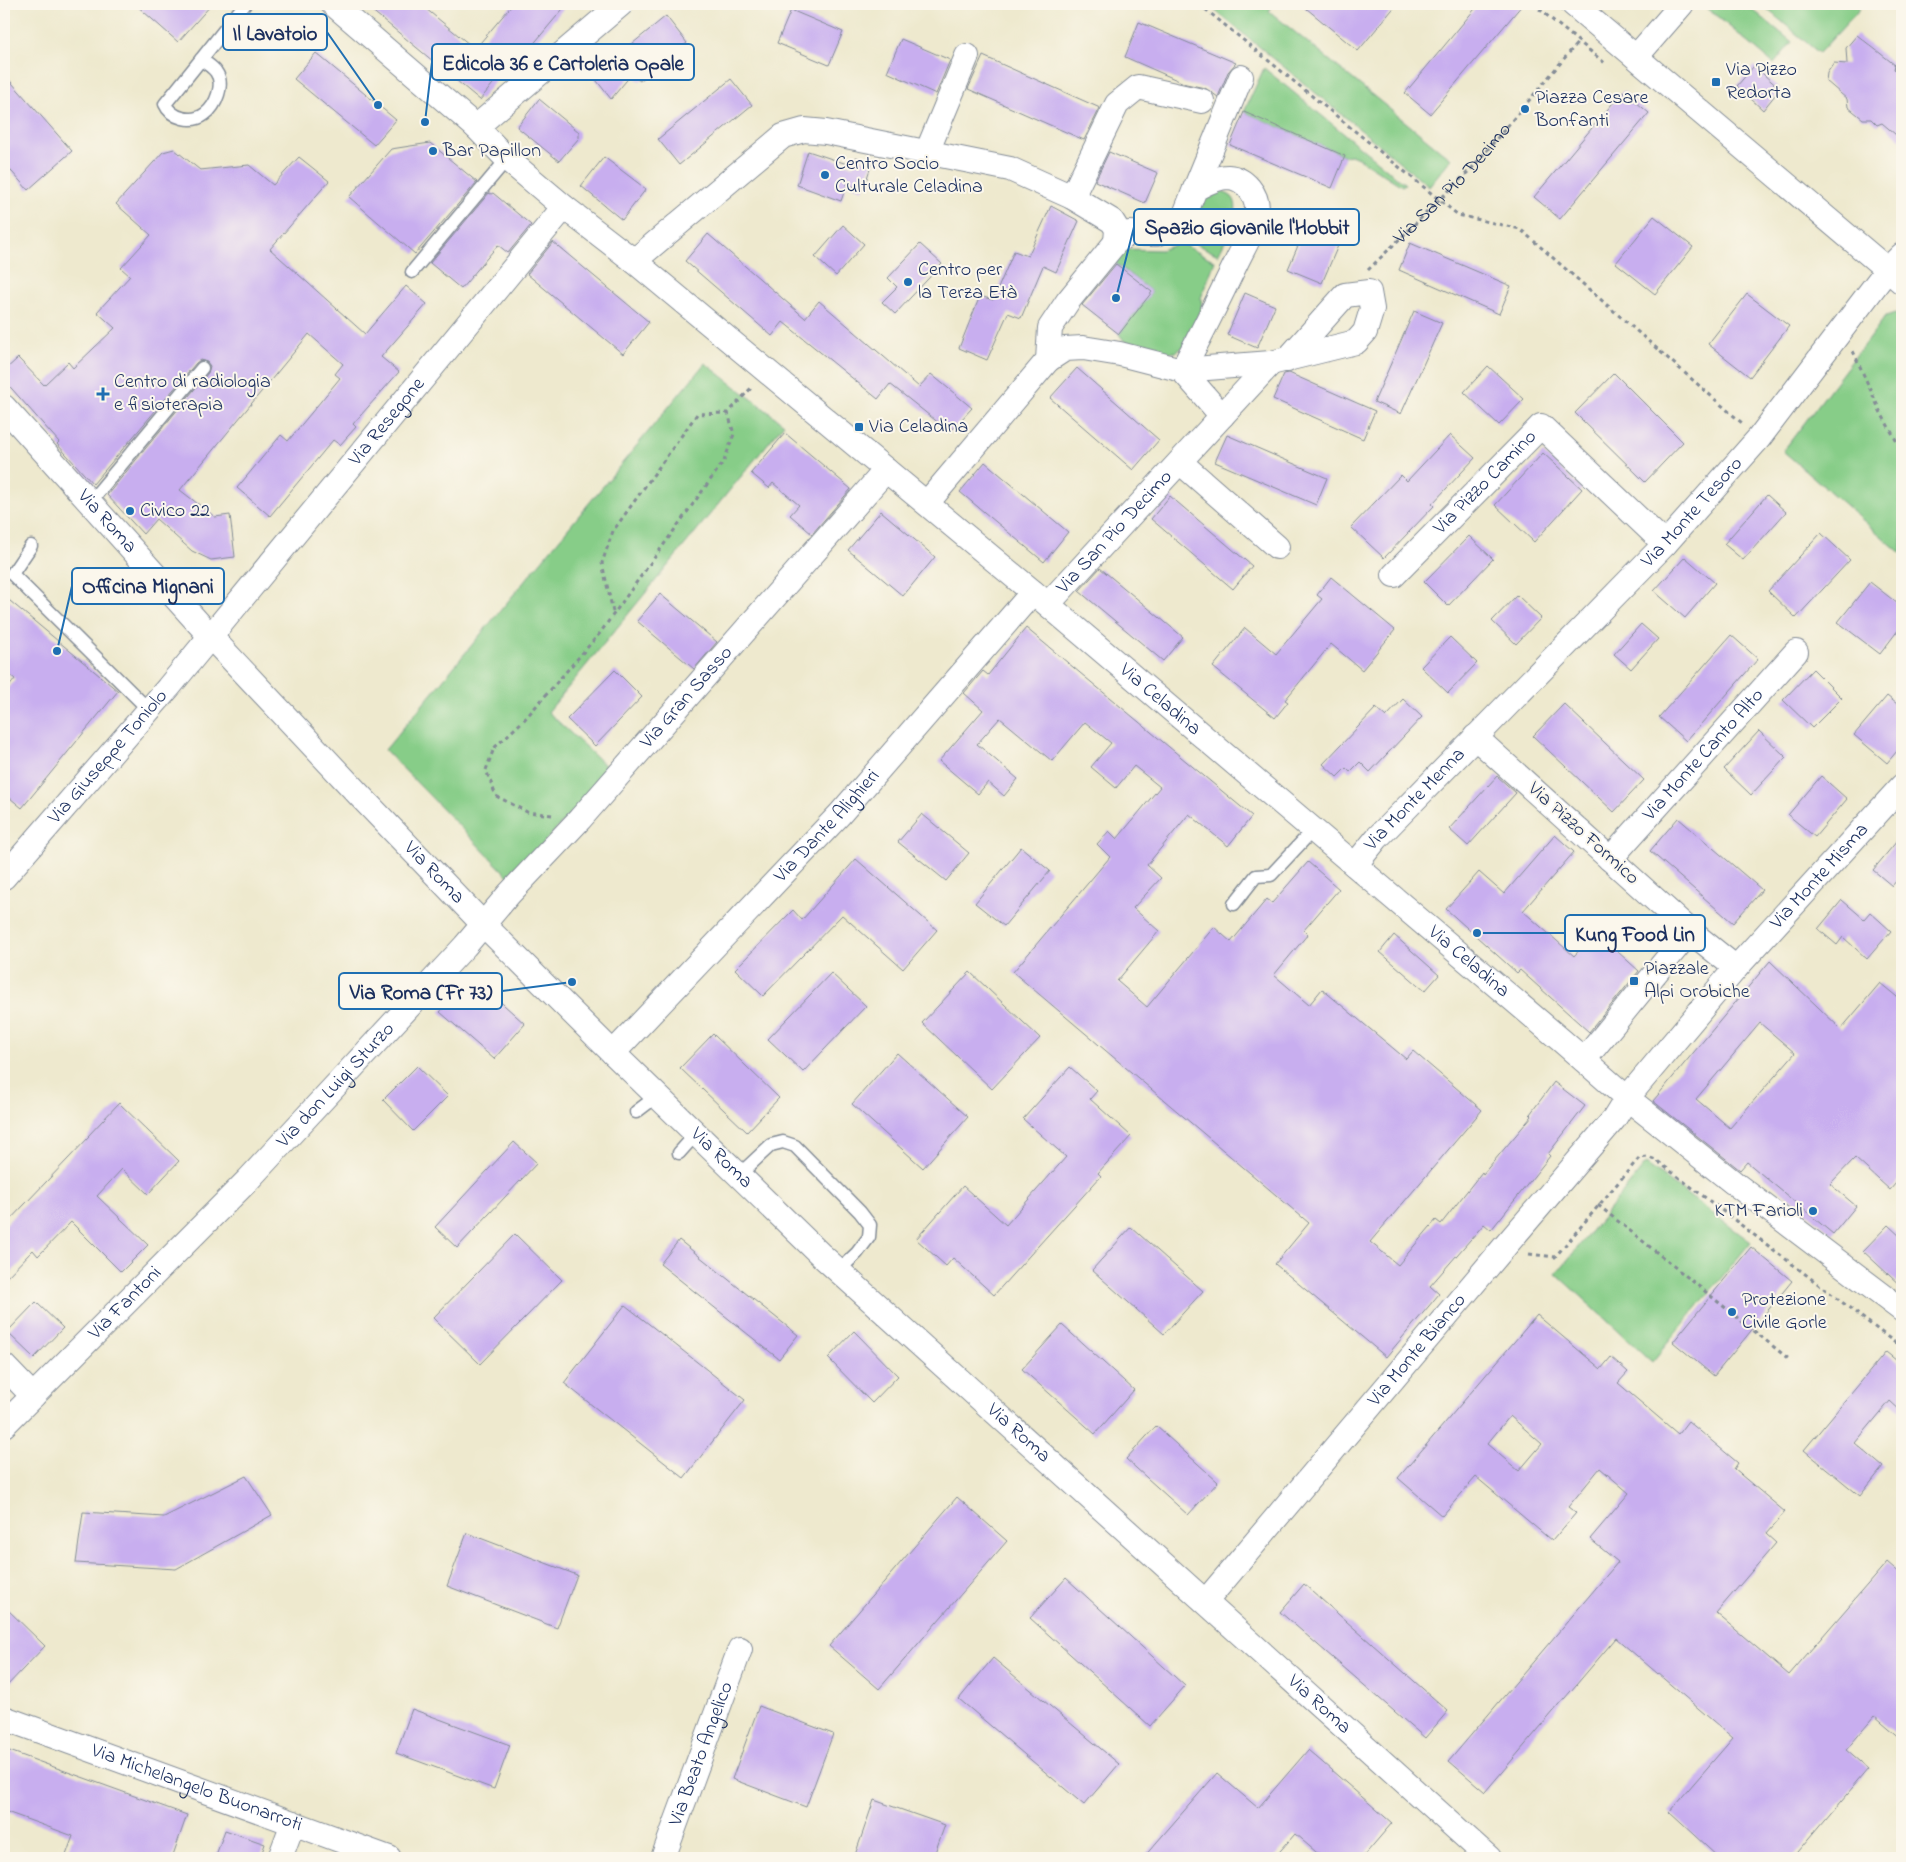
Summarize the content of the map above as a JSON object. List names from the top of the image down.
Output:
{
  "streets": {
    "street": [
      "Via San Pio Decimo",
      "Via Resegone",
      "Via Pizzo Camino",
      "Via Monte Tesoro",
      "Via Roma",
      "Via Gran Sasso",
      "Via Celadina",
      "Via Monte Canto Alto",
      "Via Giuseppe Toniolo",
      "Via Monte Menna",
      "Via Dante Alighieri",
      "Via Pizzo Formico",
      "Via Monte Misma",
      "Via don Luigi Sturzo",
      "Via Fantoni",
      "Via Monte Bianco",
      "Via Beato Angelico",
      "Via Michelangelo Buonarroti"
    ]
  },
  "crossings": [
    ["Via San Pio Decimo", "Via Celadina"],
    ["Via San Pio Decimo", "Via Dante Alighieri"],
    ["Via Resegone", "Via Roma"],
    ["Via Resegone", "Via Celadina"],
    ["Via Resegone", "Via Giuseppe Toniolo"],
    ["Via Pizzo Camino", "Via Monte Tesoro"],
    ["Via Monte Tesoro", "Via Monte Menna"],
    ["Via Monte Tesoro", "Via Pizzo Formico"],
    ["Via Roma", "Via Gran Sasso"],
    ["Via Roma", "Via Giuseppe Toniolo"],
    ["Via Roma", "Via Dante Alighieri"],
    ["Via Roma", "Via don Luigi Sturzo"],
    ["Via Roma", "Via Monte Bianco"],
    ["Via Gran Sasso", "Via Celadina"],
    ["Via Gran Sasso", "Via don Luigi Sturzo"],
    ["Via Celadina", "Via Monte Menna"],
    ["Via Celadina", "Via Dante Alighieri"],
    ["Via Celadina", "Via Monte Misma"],
    ["Via Celadina", "Via Monte Bianco"],
    ["Via Monte Canto Alto", "Via Pizzo Formico"],
    ["Via Monte Menna", "Via Pizzo Formico"],
    ["Via Pizzo Formico", "Via Monte Misma"],
    ["Via Monte Misma", "Via Monte Bianco"],
    ["Via don Luigi Sturzo", "Via Fantoni"]
  ],
  "places": {
    "transit": ["Via Pizzo Redorta", "Via Celadina", "Piazzale Alpi Orobiche"],
    "other": [
      "Il Lavatoio",
      "Piazza Cesare Bonfanti",
      "Edicola 36 e Cartoleria Opale",
      "Bar Papillon",
      "Centro Socio Culturale Celadina",
      "Centro per la Terza Età",
      "Spazio Giovanile l'Hobbit",
      "Civico 22",
      "Officina Mignani",
      "Kung Food Lin",
      "Via Roma (Fr 73)",
      "KTM Farioli",
      "Protezione Civile Gorle"
    ],
    "health": ["Centro di radiologia e fisioterapia"]
  }
}
